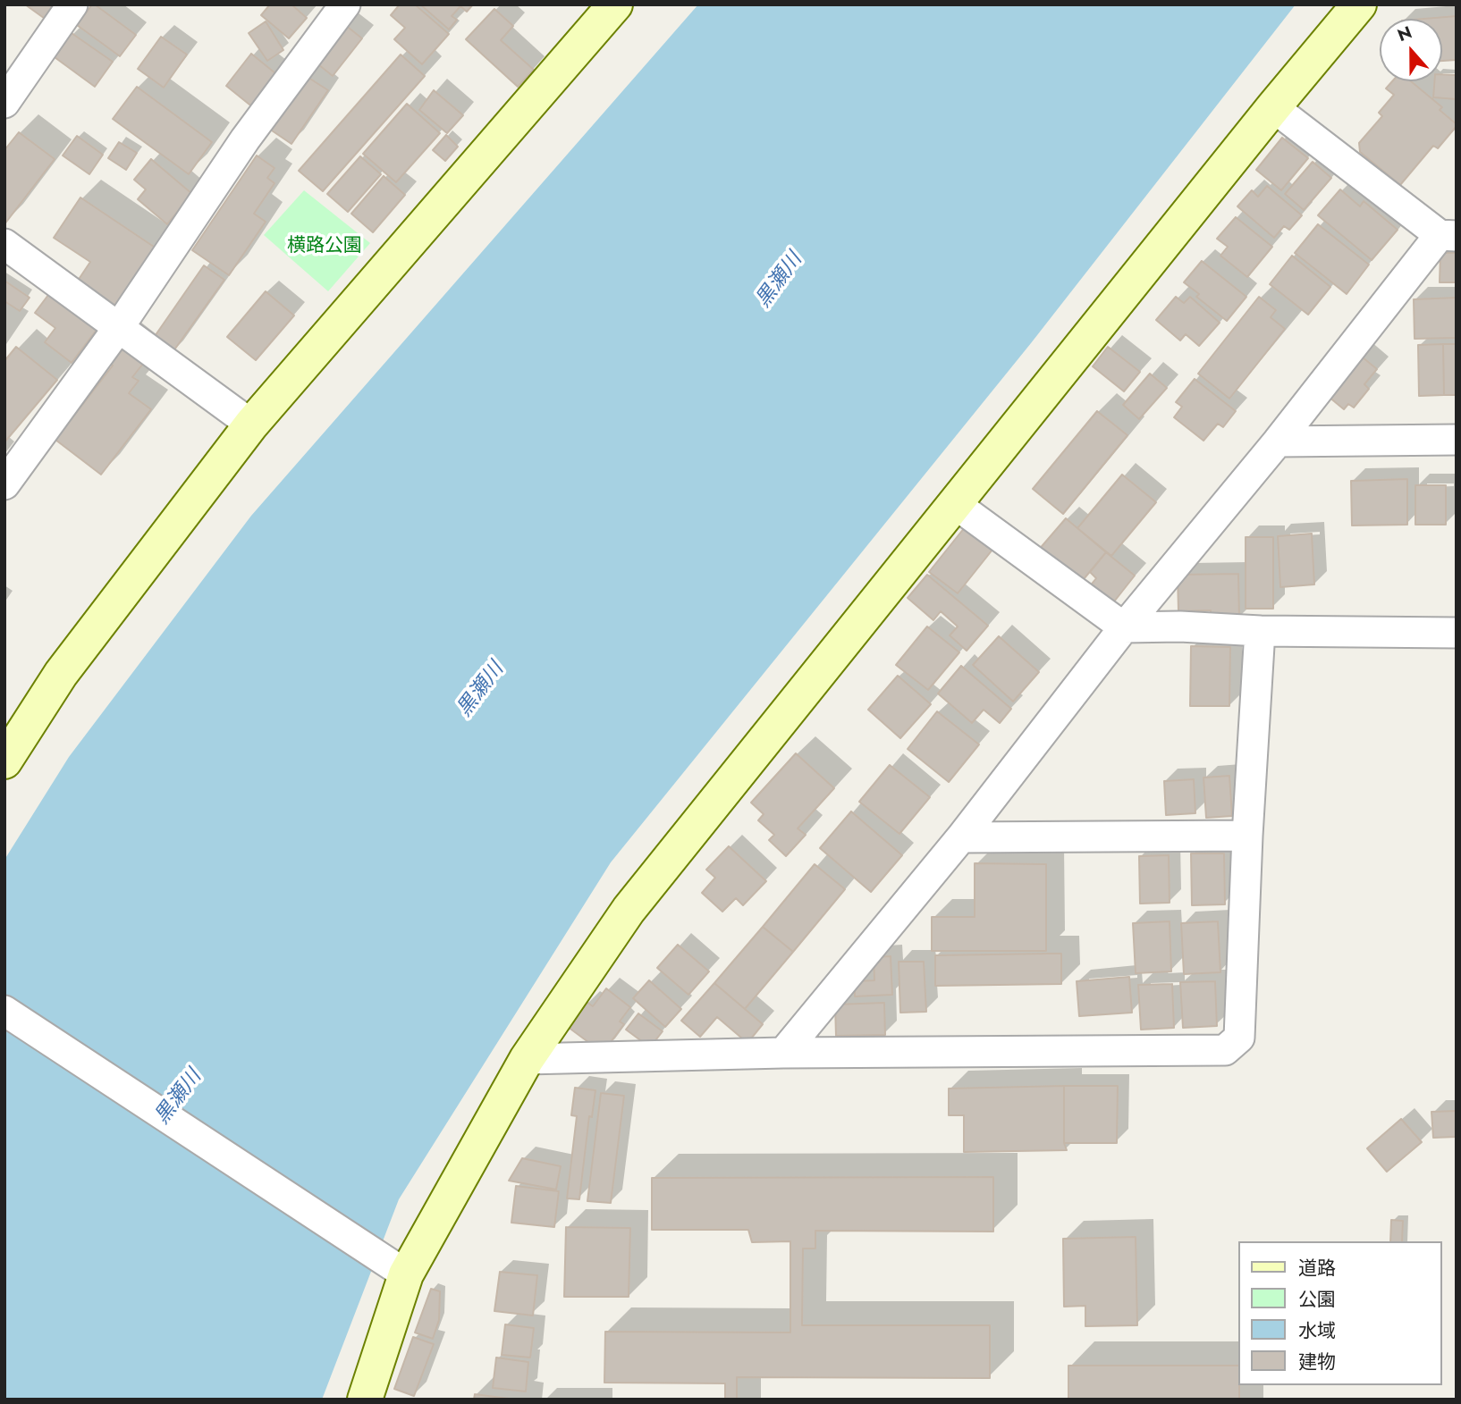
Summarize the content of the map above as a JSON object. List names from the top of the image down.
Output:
{
  "water": ["黒瀬川"],
  "parks": ["横路公園"],
  "legend": [
    "道路",
    "公園",
    "水域",
    "建物"
  ],
  "north": "top"
}
